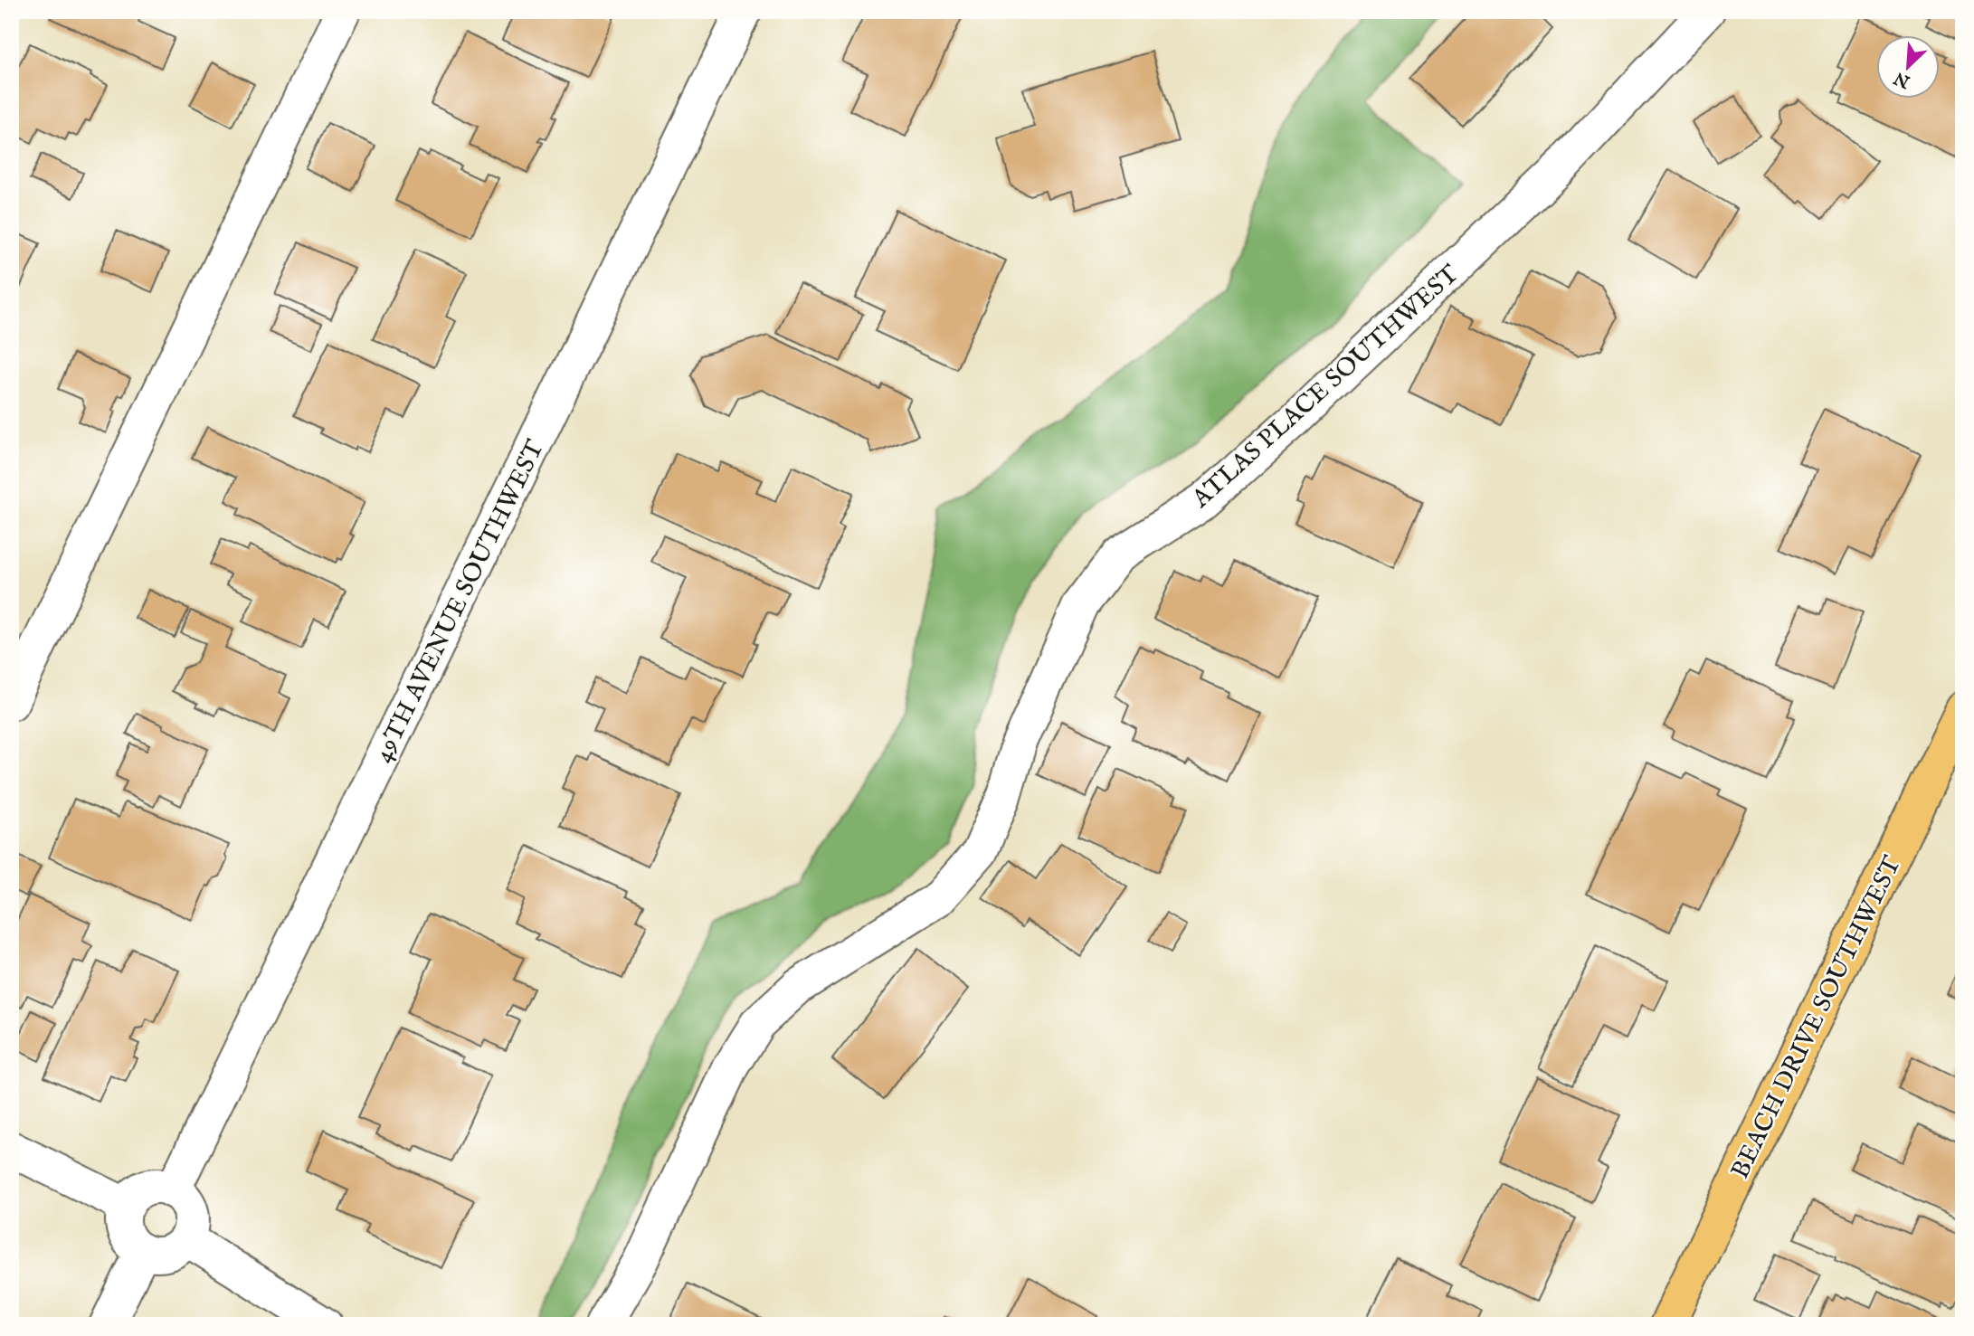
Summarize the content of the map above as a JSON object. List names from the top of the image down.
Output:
{
  "streets": {
    "main road": ["BEACH DRIVE SOUTHWEST"],
    "street": ["ATLAS PLACE SOUTHWEST", "49TH AVENUE SOUTHWEST"]
  },
  "north": "bottom left"
}
